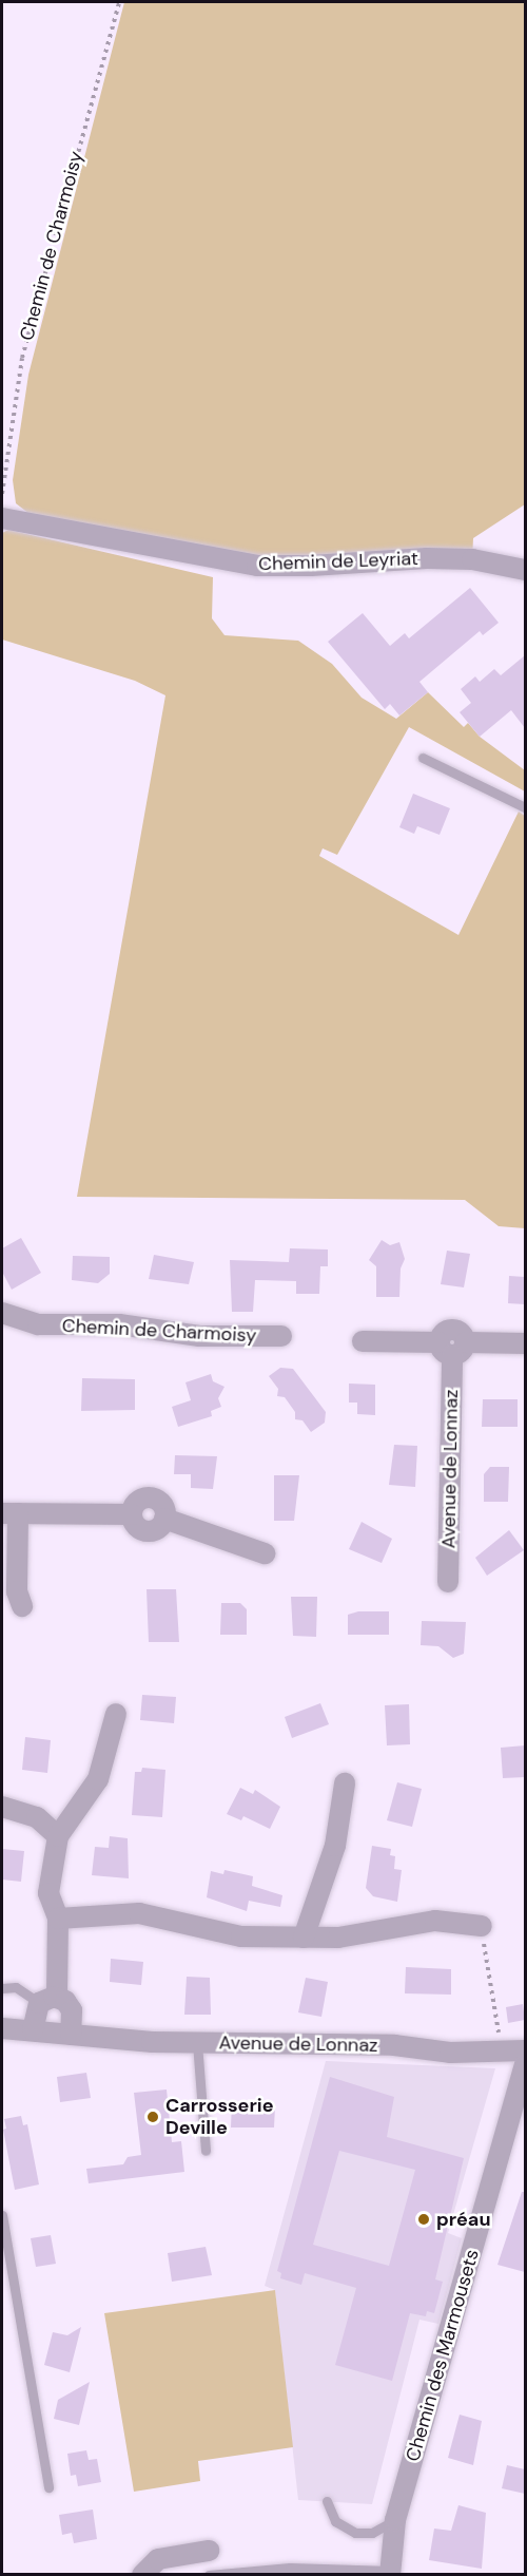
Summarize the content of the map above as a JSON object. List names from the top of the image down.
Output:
{
  "streets": {
    "street": [
      "Chemin de Charmoisy",
      "Chemin de Leyriat",
      "Avenue de Lonnaz",
      "Chemin des Marmousets"
    ]
  },
  "places": ["Carrosserie Deville", "préau"]
}
